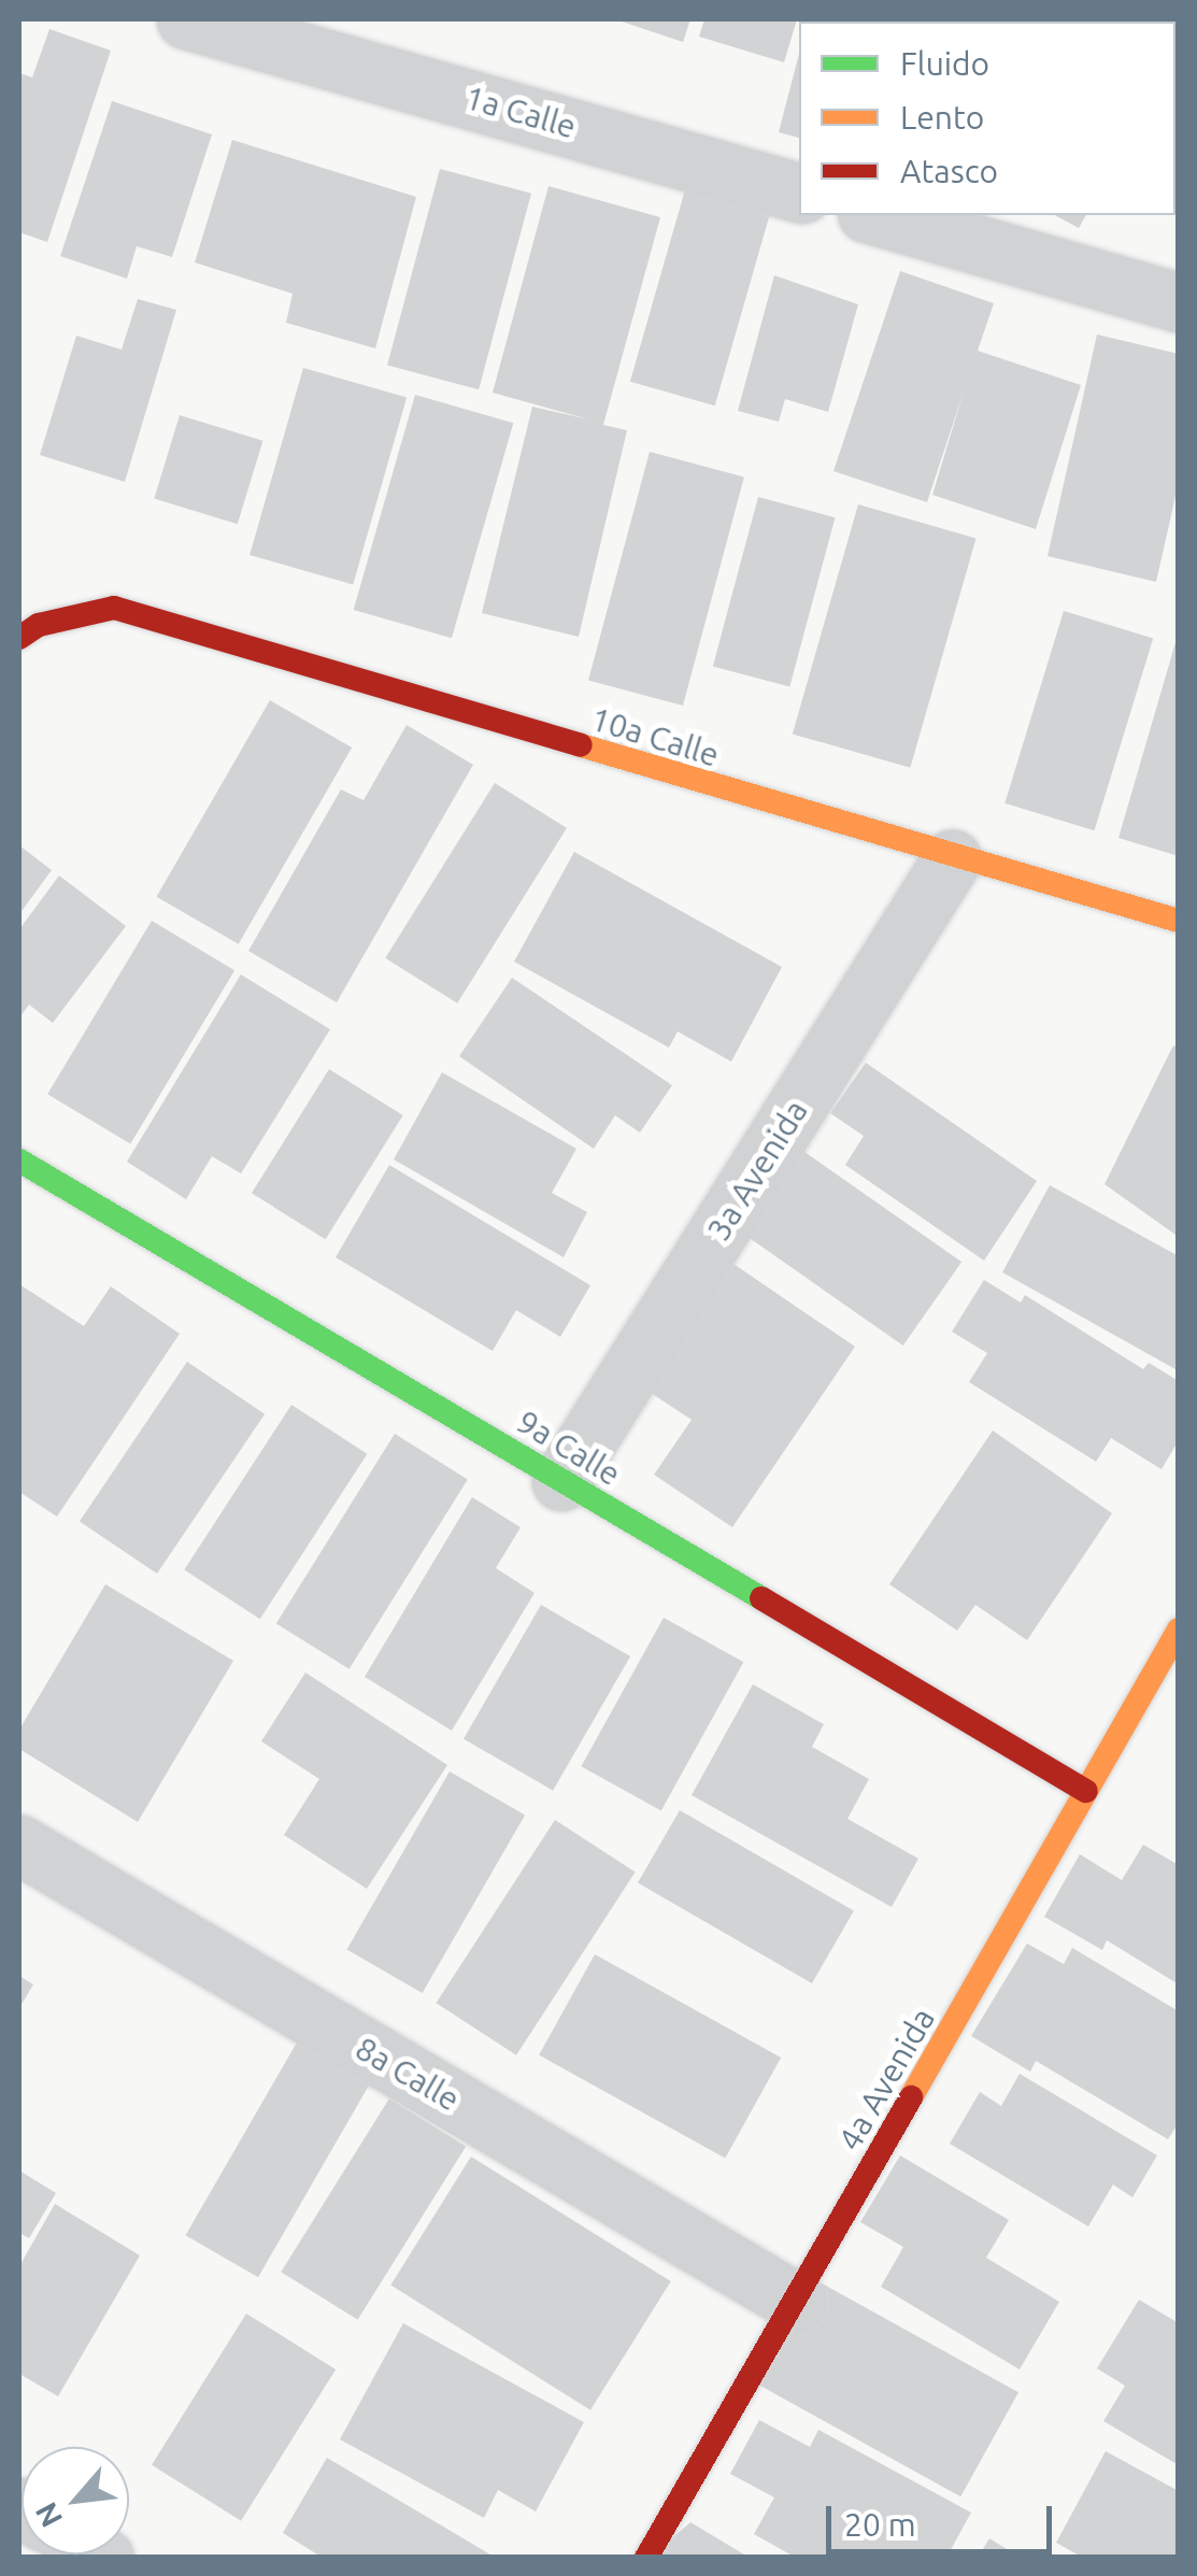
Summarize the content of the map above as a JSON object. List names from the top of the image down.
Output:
{
  "streets": {
    "street": [
      "1a Calle",
      "10a Calle",
      "3a Avenida",
      "9a Calle",
      "8a Calle",
      "4a Avenida"
    ]
  },
  "crossings": [
    ["10a Calle", "3a Avenida"],
    ["3a Avenida", "9a Calle"],
    ["9a Calle", "4a Avenida"],
    ["8a Calle", "4a Avenida"]
  ],
  "legend": ["Fluido", "Lento", "Atasco"],
  "scale_bar": "20 m",
  "north": "bottom left"
}
